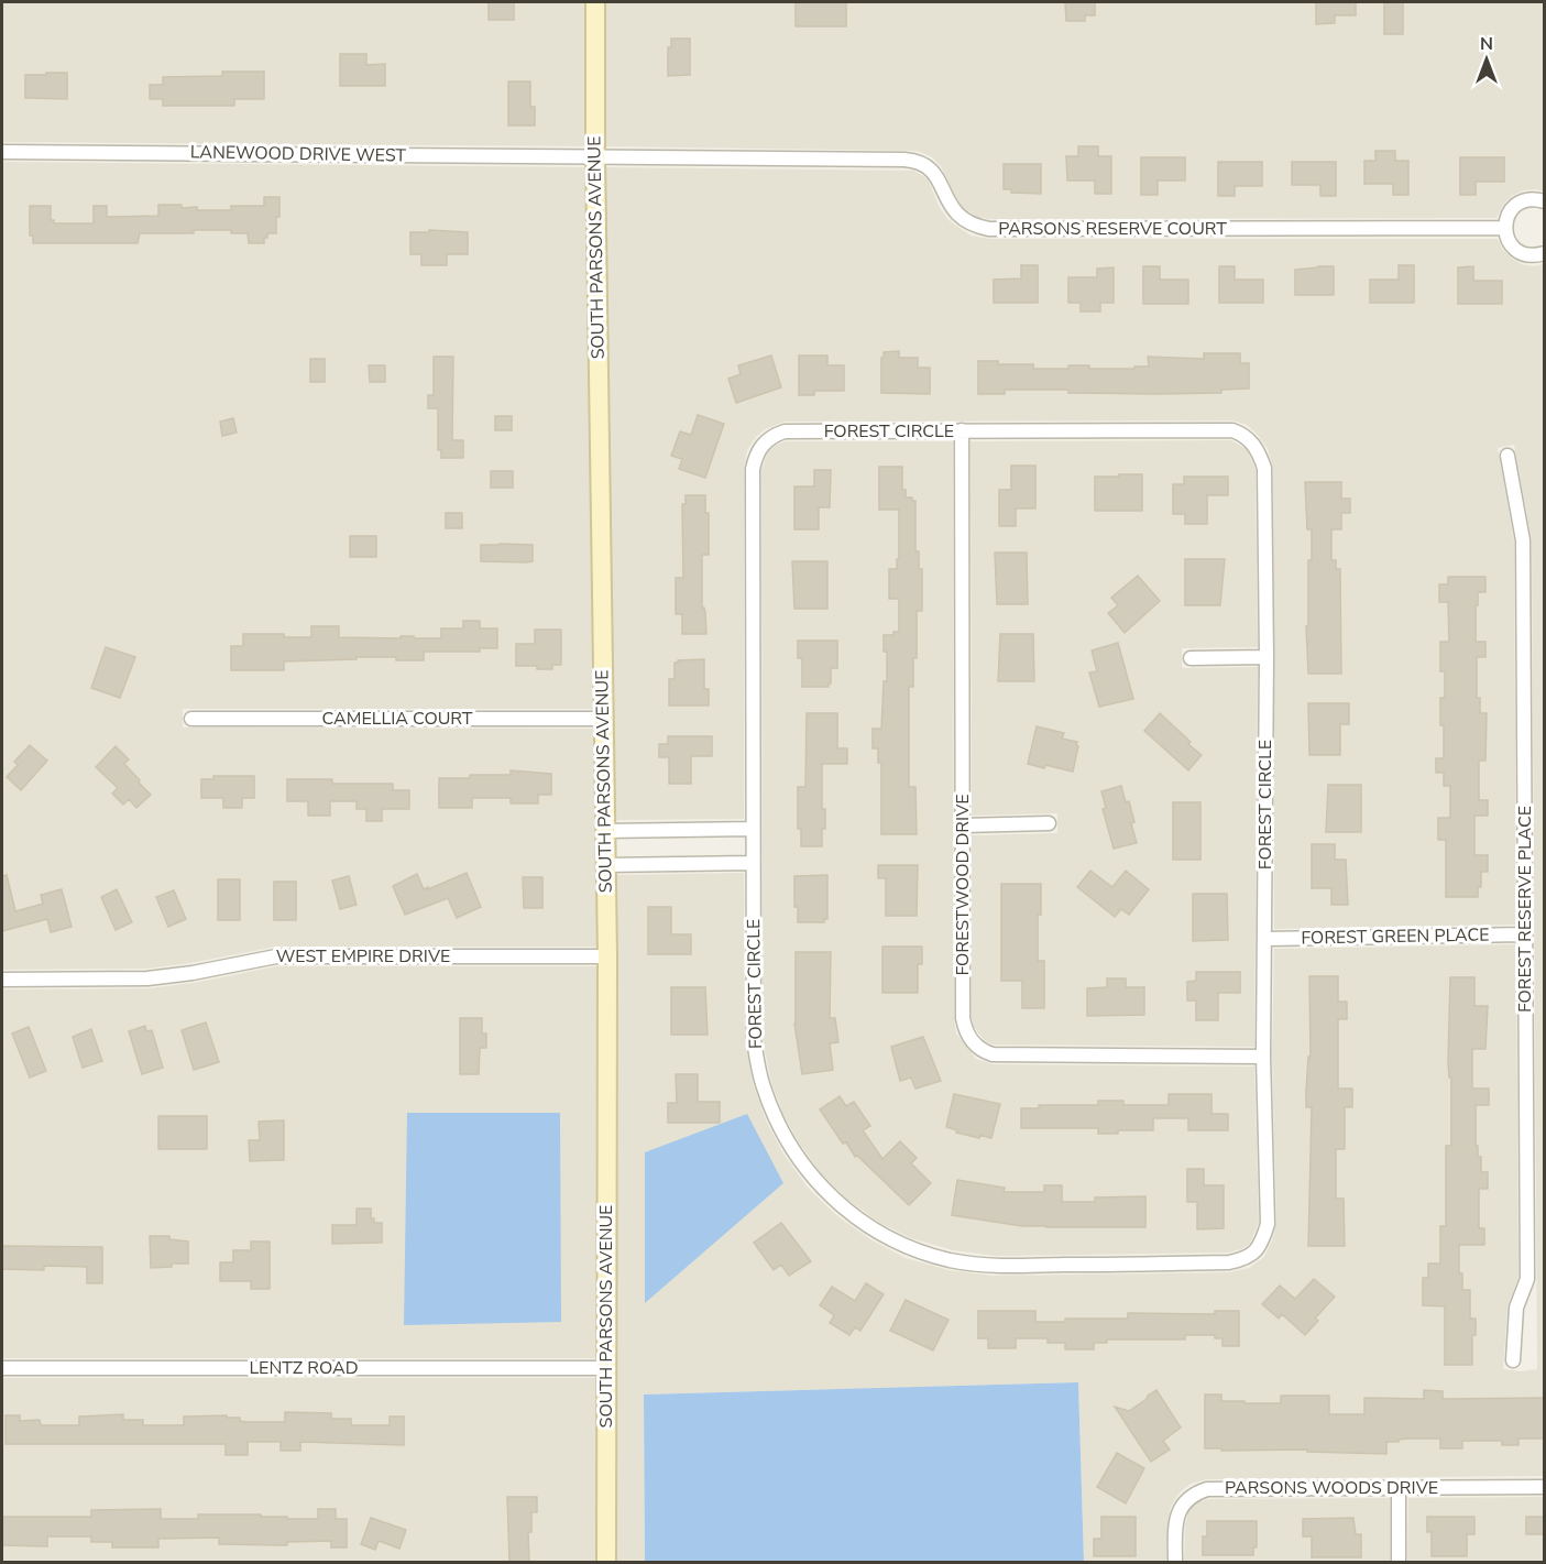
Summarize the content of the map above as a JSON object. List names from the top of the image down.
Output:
{
  "streets": {
    "main road": ["SOUTH PARSONS AVENUE"],
    "street": [
      "LANEWOOD DRIVE WEST",
      "PARSONS RESERVE COURT",
      "FOREST CIRCLE",
      "CAMELLIA COURT",
      "FORESTWOOD DRIVE",
      "FOREST RESERVE PLACE",
      "FOREST GREEN PLACE",
      "WEST EMPIRE DRIVE",
      "LENTZ ROAD",
      "PARSONS WOODS DRIVE"
    ]
  },
  "crossings": [
    ["LANEWOOD DRIVE WEST", "PARSONS RESERVE COURT"],
    ["LANEWOOD DRIVE WEST", "SOUTH PARSONS AVENUE"],
    ["PARSONS RESERVE COURT", "SOUTH PARSONS AVENUE"],
    ["SOUTH PARSONS AVENUE", "CAMELLIA COURT"],
    ["SOUTH PARSONS AVENUE", "WEST EMPIRE DRIVE"],
    ["SOUTH PARSONS AVENUE", "LENTZ ROAD"],
    ["FOREST CIRCLE", "FORESTWOOD DRIVE"],
    ["FOREST CIRCLE", "FOREST GREEN PLACE"],
    ["FOREST RESERVE PLACE", "FOREST GREEN PLACE"]
  ],
  "north": "top"
}
